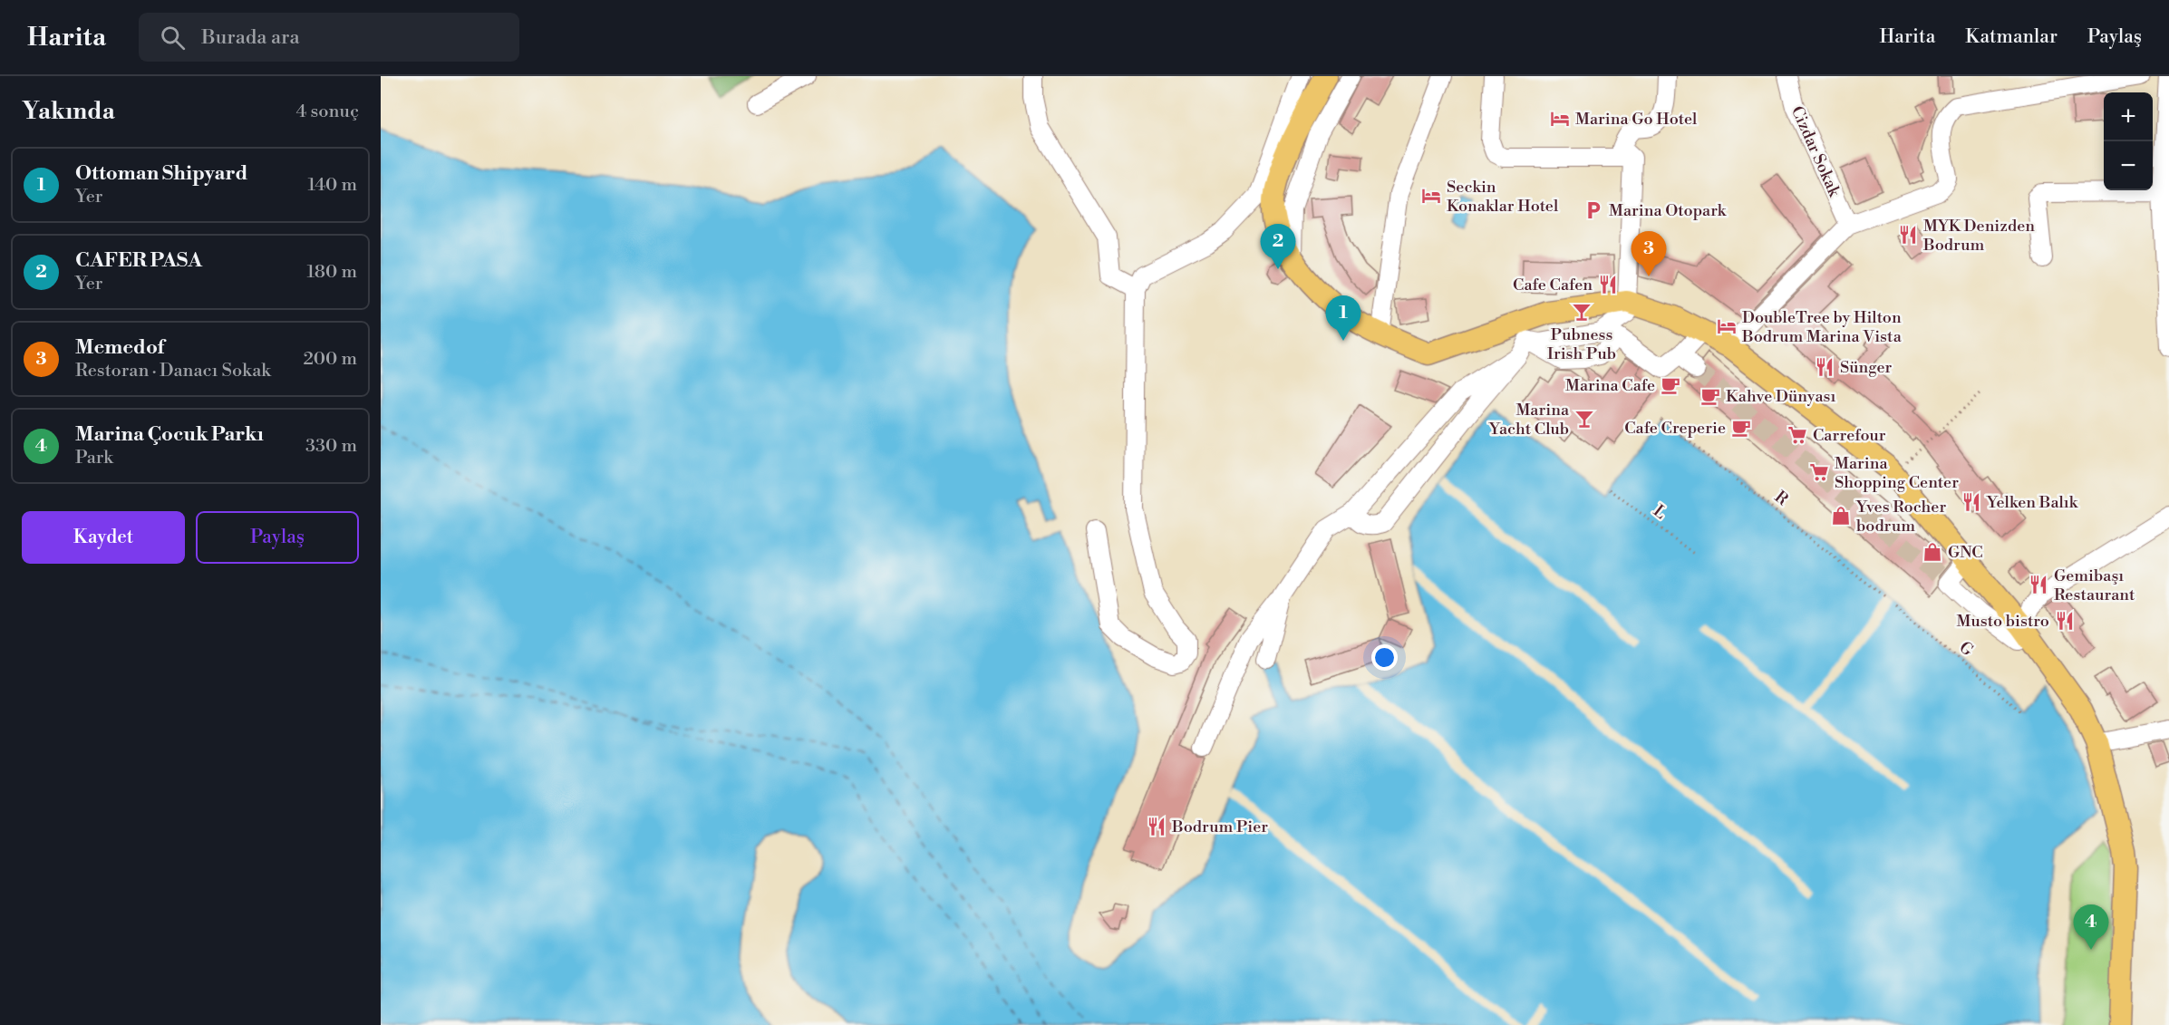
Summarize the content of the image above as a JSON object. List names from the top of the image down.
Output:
{
  "streets": {
    "street": ["Cizdar Sokak"],
    "path": ["R", "L", "G"]
  },
  "places": {
    "hotel": ["Marina Go Hotel", "Seckin Konaklar Hotel", "DoubleTree by Hilton Bodrum Marina Vista"],
    "parking": ["Marina Otopark"],
    "restaurant": [
      "MYK Denizden Bodrum",
      "Cafe Cafen",
      "Sünger",
      "Yelken Balık",
      "Gemibaşı Restaurant",
      "Musto bistro",
      "Bodrum Pier"
    ],
    "bar": ["Pubness Irish Pub", "Marina Yacht Club"],
    "cafe": ["Marina Cafe", "Kahve Dünyası", "Cafe Creperie"],
    "supermarket": ["Carrefour", "Marina Shopping Center"],
    "shop": ["Yves Rocher bodrum", "GNC"]
  },
  "page": {
    "header": "Harita",
    "search": "Burada ara",
    "nav": ["Harita", "Katmanlar", "Paylaş"],
    "heading": ["Yakında", "4 sonuç"],
    "map_buttons": ["+", "−"],
    "list": [
      {
        "mark": "1",
        "name": "Ottoman Shipyard",
        "note": "Yer",
        "value": "140 m"
      },
      {
        "mark": "2",
        "name": "CAFER PASA",
        "note": "Yer",
        "value": "180 m"
      },
      {
        "mark": "3",
        "name": "Memedof",
        "note": "Restoran · Danacı Sokak",
        "value": "200 m"
      },
      {
        "mark": "4",
        "name": "Marina Çocuk Parkı",
        "note": "Park",
        "value": "330 m"
      }
    ],
    "pins": [
      "2",
      "3",
      "1",
      "4"
    ],
    "buttons": ["Kaydet", "Paylaş"]
  }
}
